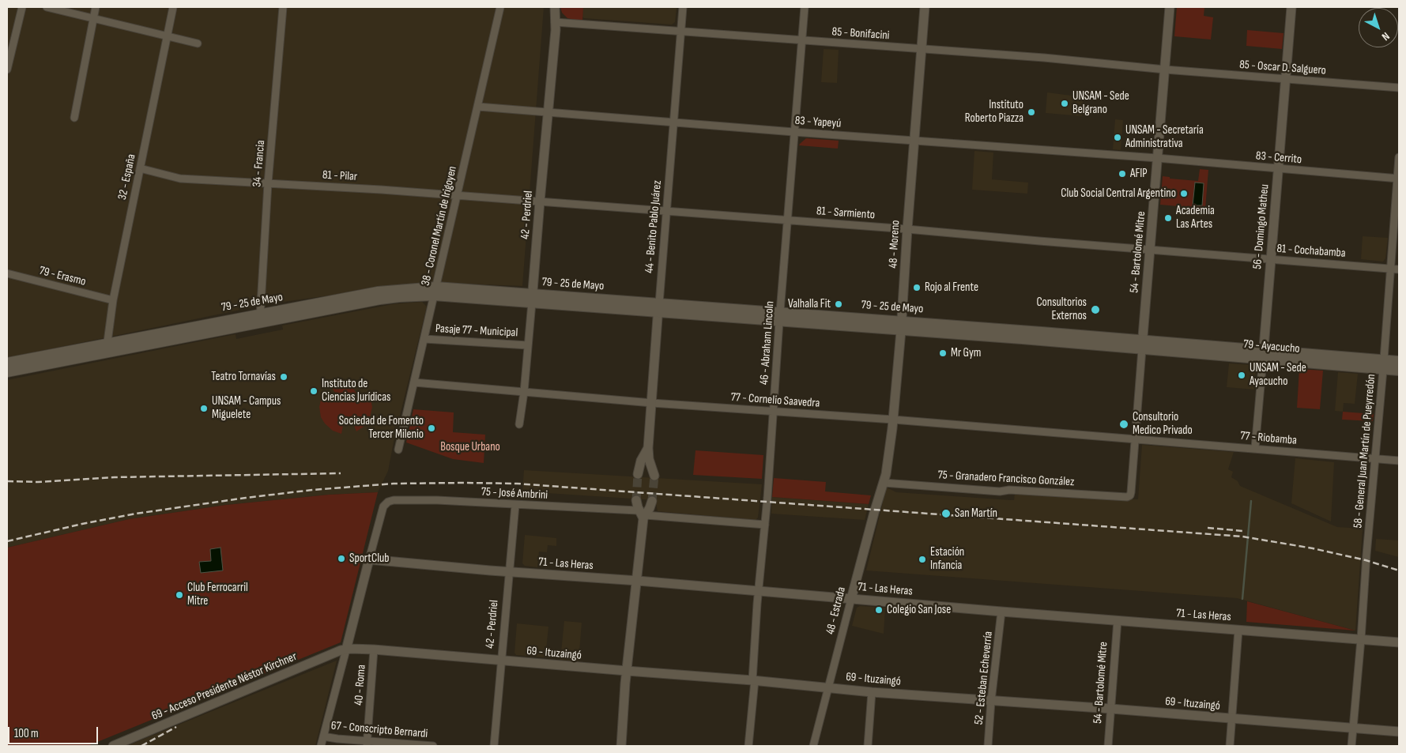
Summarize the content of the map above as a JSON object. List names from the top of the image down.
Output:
{
  "streets": {
    "main road": ["79 - 25 de Mayo", "79 - Ayacucho"],
    "street": [
      "85 - Bonifacini",
      "85 - Oscar D. Salguero",
      "83 - Yapeyú",
      "83 - Cerrito",
      "34 - Francia",
      "81 - Pilar",
      "32 - España",
      "81 - Sarmiento",
      "42 - Perdriel",
      "38 - Coronel Martín de Irigoyen",
      "44 - Benito Pablo Juárez",
      "56 - Domingo Matheu",
      "48 - Moreno",
      "81 - Cochabamba",
      "54 - Bartolomé Mitre",
      "79 - Erasmo",
      "Pasaje 77 - Municipal",
      "46 - Abraham Lincoln",
      "77 - Cornelio Saavedra",
      "77 - Riobamba",
      "58 - General Juan Martín de Pueyrredón",
      "75 - Granadero Francisco González",
      "75 - José Ambrini",
      "71 - Las Heras",
      "48 - Estrada",
      "69 - Ituzaingó",
      "52 - Esteban Echeverría",
      "40 - Roma",
      "69 - Acceso Presidente Néstor Kirchner",
      "67 - Conscripto Bernardi"
    ]
  },
  "crossings": [
    ["85 - Bonifacini", "85 - Oscar D. Salguero"],
    ["85 - Bonifacini", "42 - Perdriel"],
    ["85 - Bonifacini", "44 - Benito Pablo Juárez"],
    ["85 - Bonifacini", "48 - Moreno"],
    ["85 - Bonifacini", "54 - Bartolomé Mitre"],
    ["85 - Bonifacini", "46 - Abraham Lincoln"],
    ["85 - Oscar D. Salguero", "56 - Domingo Matheu"],
    ["85 - Oscar D. Salguero", "54 - Bartolomé Mitre"],
    ["83 - Yapeyú", "83 - Cerrito"],
    ["83 - Yapeyú", "42 - Perdriel"],
    ["83 - Yapeyú", "38 - Coronel Martín de Irigoyen"],
    ["83 - Yapeyú", "44 - Benito Pablo Juárez"],
    ["83 - Yapeyú", "48 - Moreno"],
    ["83 - Yapeyú", "54 - Bartolomé Mitre"],
    ["83 - Yapeyú", "46 - Abraham Lincoln"],
    ["83 - Cerrito", "56 - Domingo Matheu"],
    ["83 - Cerrito", "54 - Bartolomé Mitre"],
    ["83 - Cerrito", "58 - General Juan Martín de Pueyrredón"],
    ["34 - Francia", "81 - Pilar"],
    ["34 - Francia", "79 - 25 de Mayo"],
    ["81 - Pilar", "32 - España"],
    ["81 - Pilar", "81 - Sarmiento"],
    ["81 - Pilar", "42 - Perdriel"],
    ["81 - Pilar", "38 - Coronel Martín de Irigoyen"],
    ["32 - España", "79 - Erasmo"],
    ["32 - España", "79 - 25 de Mayo"],
    ["81 - Sarmiento", "42 - Perdriel"],
    ["81 - Sarmiento", "44 - Benito Pablo Juárez"],
    ["81 - Sarmiento", "48 - Moreno"],
    ["81 - Sarmiento", "81 - Cochabamba"],
    ["81 - Sarmiento", "54 - Bartolomé Mitre"],
    ["81 - Sarmiento", "46 - Abraham Lincoln"],
    ["42 - Perdriel", "79 - 25 de Mayo"],
    ["42 - Perdriel", "Pasaje 77 - Municipal"],
    ["42 - Perdriel", "77 - Cornelio Saavedra"],
    ["42 - Perdriel", "75 - José Ambrini"],
    ["42 - Perdriel", "71 - Las Heras"],
    ["42 - Perdriel", "69 - Ituzaingó"],
    ["38 - Coronel Martín de Irigoyen", "79 - 25 de Mayo"],
    ["38 - Coronel Martín de Irigoyen", "Pasaje 77 - Municipal"],
    ["38 - Coronel Martín de Irigoyen", "77 - Cornelio Saavedra"],
    ["44 - Benito Pablo Juárez", "79 - 25 de Mayo"],
    ["44 - Benito Pablo Juárez", "77 - Cornelio Saavedra"],
    ["56 - Domingo Matheu", "81 - Cochabamba"],
    ["56 - Domingo Matheu", "79 - Ayacucho"],
    ["56 - Domingo Matheu", "77 - Riobamba"],
    ["48 - Moreno", "79 - 25 de Mayo"],
    ["48 - Moreno", "77 - Cornelio Saavedra"],
    ["48 - Moreno", "75 - Granadero Francisco González"],
    ["48 - Moreno", "48 - Estrada"],
    ["81 - Cochabamba", "54 - Bartolomé Mitre"],
    ["81 - Cochabamba", "58 - General Juan Martín de Pueyrredón"],
    ["54 - Bartolomé Mitre", "79 - 25 de Mayo"],
    ["54 - Bartolomé Mitre", "79 - Ayacucho"],
    ["54 - Bartolomé Mitre", "77 - Cornelio Saavedra"],
    ["54 - Bartolomé Mitre", "77 - Riobamba"],
    ["54 - Bartolomé Mitre", "75 - Granadero Francisco González"],
    ["54 - Bartolomé Mitre", "71 - Las Heras"],
    ["54 - Bartolomé Mitre", "69 - Ituzaingó"],
    ["79 - 25 de Mayo", "46 - Abraham Lincoln"],
    ["79 - 25 de Mayo", "79 - Ayacucho"],
    ["46 - Abraham Lincoln", "77 - Cornelio Saavedra"],
    ["46 - Abraham Lincoln", "75 - José Ambrini"],
    ["46 - Abraham Lincoln", "71 - Las Heras"],
    ["46 - Abraham Lincoln", "69 - Ituzaingó"],
    ["79 - Ayacucho", "58 - General Juan Martín de Pueyrredón"],
    ["77 - Cornelio Saavedra", "77 - Riobamba"],
    ["77 - Riobamba", "58 - General Juan Martín de Pueyrredón"],
    ["58 - General Juan Martín de Pueyrredón", "71 - Las Heras"],
    ["58 - General Juan Martín de Pueyrredón", "69 - Ituzaingó"],
    ["75 - Granadero Francisco González", "48 - Estrada"],
    ["75 - José Ambrini", "71 - Las Heras"],
    ["71 - Las Heras", "48 - Estrada"],
    ["71 - Las Heras", "52 - Esteban Echeverría"],
    ["48 - Estrada", "69 - Ituzaingó"],
    ["69 - Ituzaingó", "52 - Esteban Echeverría"],
    ["69 - Ituzaingó", "40 - Roma"],
    ["69 - Ituzaingó", "69 - Acceso Presidente Néstor Kirchner"],
    ["40 - Roma", "67 - Conscripto Bernardi"]
  ],
  "parks": ["Bosque Urbano"],
  "places": [
    "UNSAM - Sede Belgrano",
    "Instituto Roberto Piazza",
    "UNSAM - Secretaría Administrativa",
    "AFIP",
    "Club Social Central Argentino",
    "Academia Las Artes",
    "Rojo al Frente",
    "Valhalla Fit",
    "Consultorios Externos",
    "Mr Gym",
    "UNSAM - Sede Ayacucho",
    "Teatro Tornavías",
    "Instituto de Ciencias Jurídicas",
    "UNSAM - Campus Miguelete",
    "Consultorio Medico Privado",
    "Sociedad de Fomento Tercer Milenio",
    "San Martín",
    "SportClub",
    "Estación Infancia",
    "Club Ferrocarril Mitre",
    "Colegio San Jose"
  ],
  "scale_bar": "100 m",
  "north": "bottom right"
}
